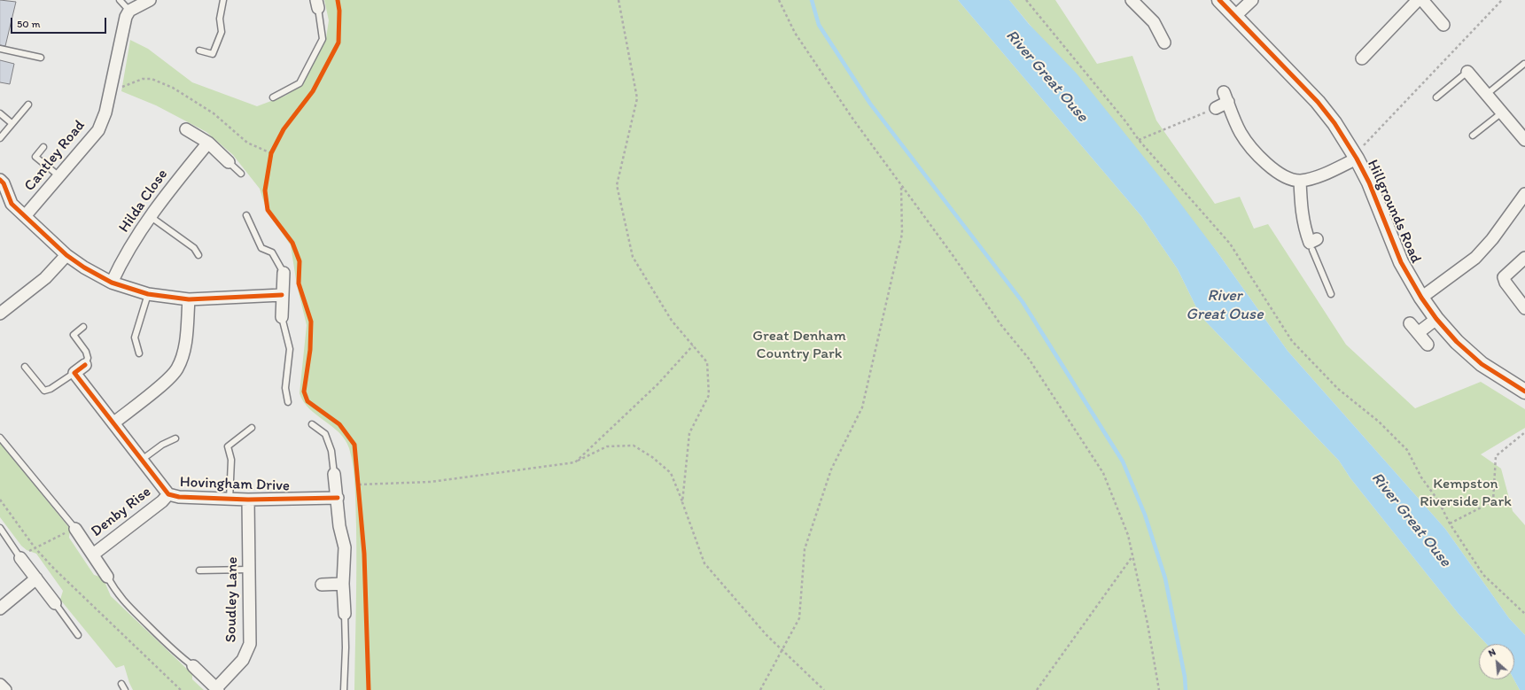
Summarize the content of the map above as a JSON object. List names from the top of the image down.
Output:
{
  "streets": {
    "street": [
      "Cantley Road",
      "Hilda Close",
      "Hillgrounds Road",
      "Hovingham Drive",
      "Denby Rise",
      "Soudley Lane"
    ]
  },
  "crossings": [
    ["Hovingham Drive", "Denby Rise"],
    ["Hovingham Drive", "Soudley Lane"]
  ],
  "water": ["River Great Ouse"],
  "parks": ["Great Denham Country Park", "Kempston Riverside Park"],
  "scale_bar": "50 m",
  "north": "top left"
}
